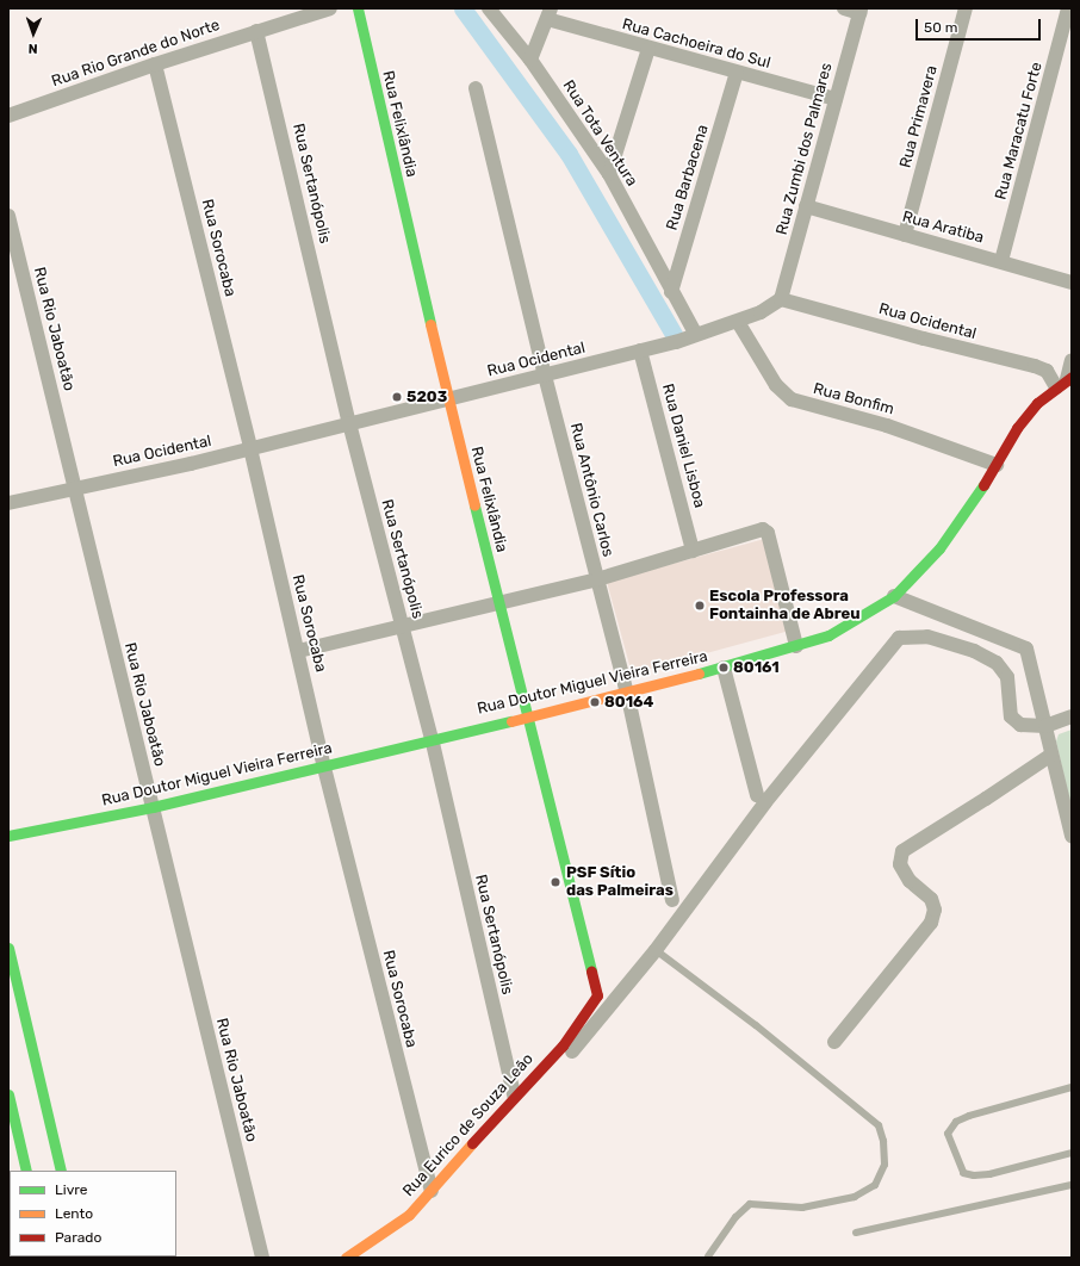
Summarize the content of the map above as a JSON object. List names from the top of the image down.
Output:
{
  "streets": {
    "street": [
      "Rua Cachoeira do Sul",
      "Rua Rio Grande do Norte",
      "Rua Primavera",
      "Rua Felixlândia",
      "Rua Maracatu Forte",
      "Rua Tota Ventura",
      "Rua Zumbi dos Palmares",
      "Rua Barbacena",
      "Rua Sertanópolis",
      "Rua Aratiba",
      "Rua Sorocaba",
      "Rua Ocidental",
      "Rua Rio Jaboatão",
      "Rua Bonfim",
      "Rua Daniel Lisboa",
      "Rua Antônio Carlos",
      "Rua Doutor Miguel Vieira Ferreira",
      "Rua Eurico de Souza Leão"
    ]
  },
  "crossings": [
    ["Rua Cachoeira do Sul", "Rua Zumbi dos Palmares"],
    ["Rua Cachoeira do Sul", "Rua Barbacena"],
    ["Rua Rio Grande do Norte", "Rua Sertanópolis"],
    ["Rua Rio Grande do Norte", "Rua Sorocaba"],
    ["Rua Primavera", "Rua Aratiba"],
    ["Rua Felixlândia", "Rua Ocidental"],
    ["Rua Felixlândia", "Rua Doutor Miguel Vieira Ferreira"],
    ["Rua Felixlândia", "Rua Eurico de Souza Leão"],
    ["Rua Maracatu Forte", "Rua Aratiba"],
    ["Rua Tota Ventura", "Rua Barbacena"],
    ["Rua Tota Ventura", "Rua Ocidental"],
    ["Rua Zumbi dos Palmares", "Rua Aratiba"],
    ["Rua Zumbi dos Palmares", "Rua Ocidental"],
    ["Rua Sertanópolis", "Rua Ocidental"],
    ["Rua Sertanópolis", "Rua Doutor Miguel Vieira Ferreira"],
    ["Rua Sertanópolis", "Rua Eurico de Souza Leão"],
    ["Rua Sorocaba", "Rua Ocidental"],
    ["Rua Sorocaba", "Rua Doutor Miguel Vieira Ferreira"],
    ["Rua Sorocaba", "Rua Eurico de Souza Leão"],
    ["Rua Ocidental", "Rua Rio Jaboatão"],
    ["Rua Ocidental", "Rua Bonfim"],
    ["Rua Ocidental", "Rua Daniel Lisboa"],
    ["Rua Ocidental", "Rua Antônio Carlos"],
    ["Rua Ocidental", "Rua Doutor Miguel Vieira Ferreira"],
    ["Rua Rio Jaboatão", "Rua Doutor Miguel Vieira Ferreira"],
    ["Rua Bonfim", "Rua Doutor Miguel Vieira Ferreira"],
    ["Rua Antônio Carlos", "Rua Doutor Miguel Vieira Ferreira"]
  ],
  "places": [
    "5203",
    "Escola Professora Fontainha de Abreu",
    "80161",
    "80164",
    "PSF Sítio das Palmeiras"
  ],
  "legend": ["Livre", "Lento", "Parado"],
  "scale_bar": "50 m",
  "north": "bottom"
}
